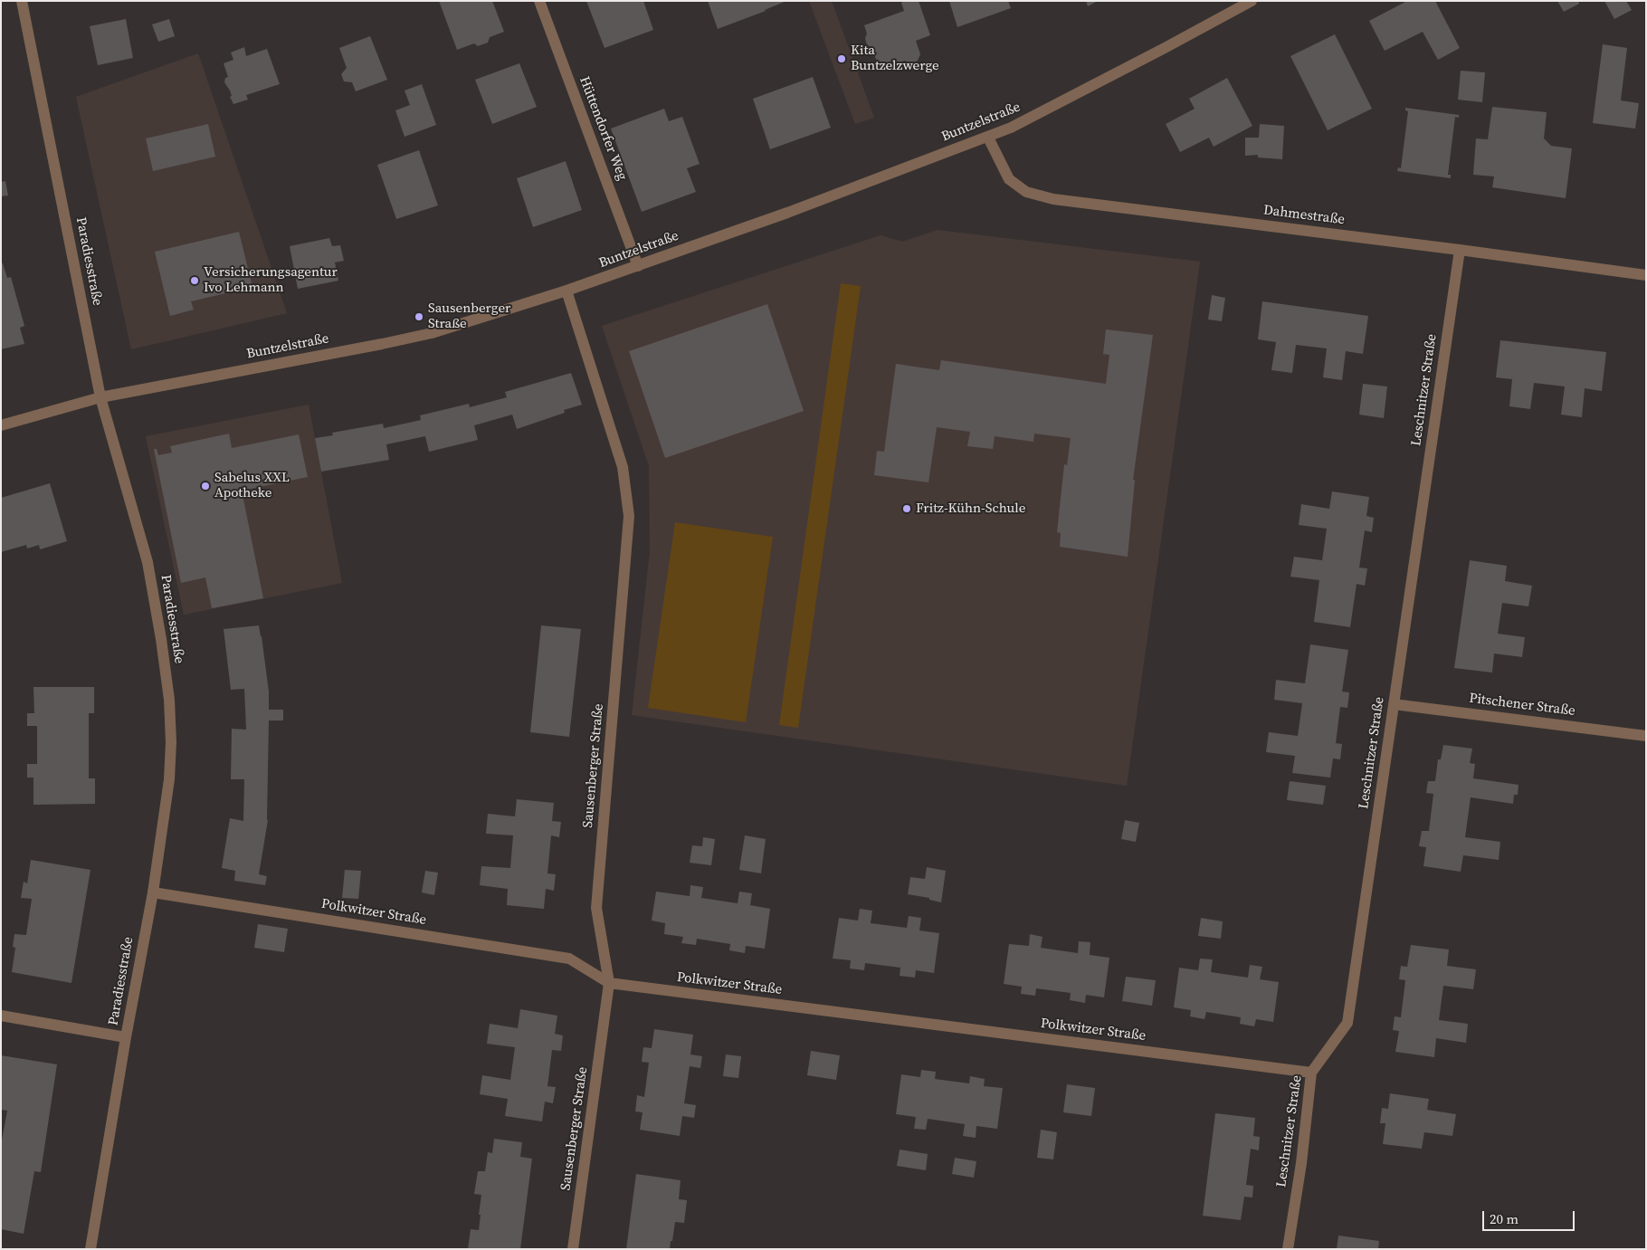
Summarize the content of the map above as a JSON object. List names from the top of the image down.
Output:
{
  "streets": {
    "street": [
      "Buntzelstraße",
      "Hüttendorfer Weg",
      "Dahmestraße",
      "Paradiesstraße",
      "Leschnitzer Straße",
      "Pitschener Straße",
      "Sausenberger Straße",
      "Polkwitzer Straße"
    ]
  },
  "crossings": [
    ["Buntzelstraße", "Hüttendorfer Weg"],
    ["Buntzelstraße", "Dahmestraße"],
    ["Buntzelstraße", "Paradiesstraße"],
    ["Buntzelstraße", "Sausenberger Straße"],
    ["Dahmestraße", "Leschnitzer Straße"],
    ["Paradiesstraße", "Polkwitzer Straße"],
    ["Leschnitzer Straße", "Pitschener Straße"],
    ["Leschnitzer Straße", "Polkwitzer Straße"],
    ["Sausenberger Straße", "Polkwitzer Straße"]
  ],
  "places": [
    "Kita Buntzelzwerge",
    "Versicherungsagentur Ivo Lehmann",
    "Sausenberger Straße",
    "Sabelus XXL Apotheke",
    "Fritz-Kühn-Schule"
  ],
  "scale_bar": "20 m"
}
